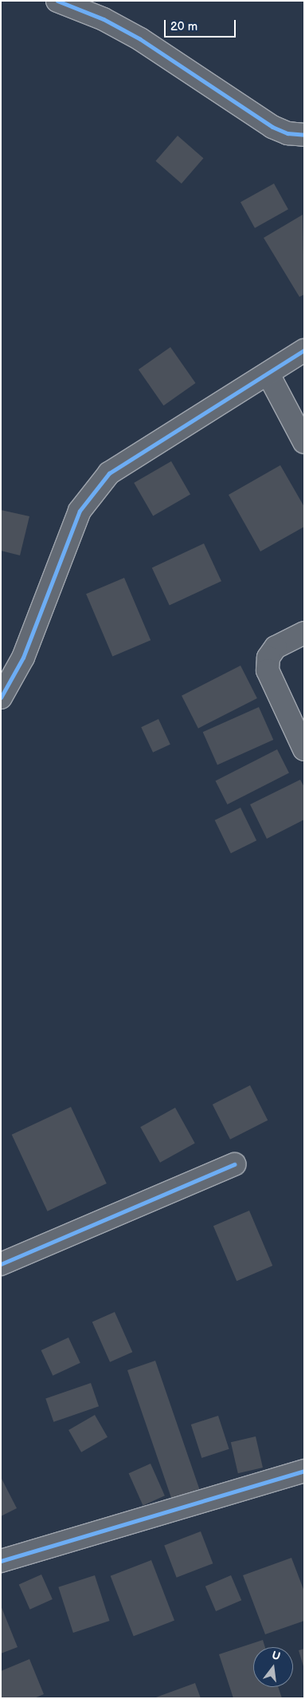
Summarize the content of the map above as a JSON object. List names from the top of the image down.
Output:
{
  "scale_bar": "20 m",
  "north": "top"
}
